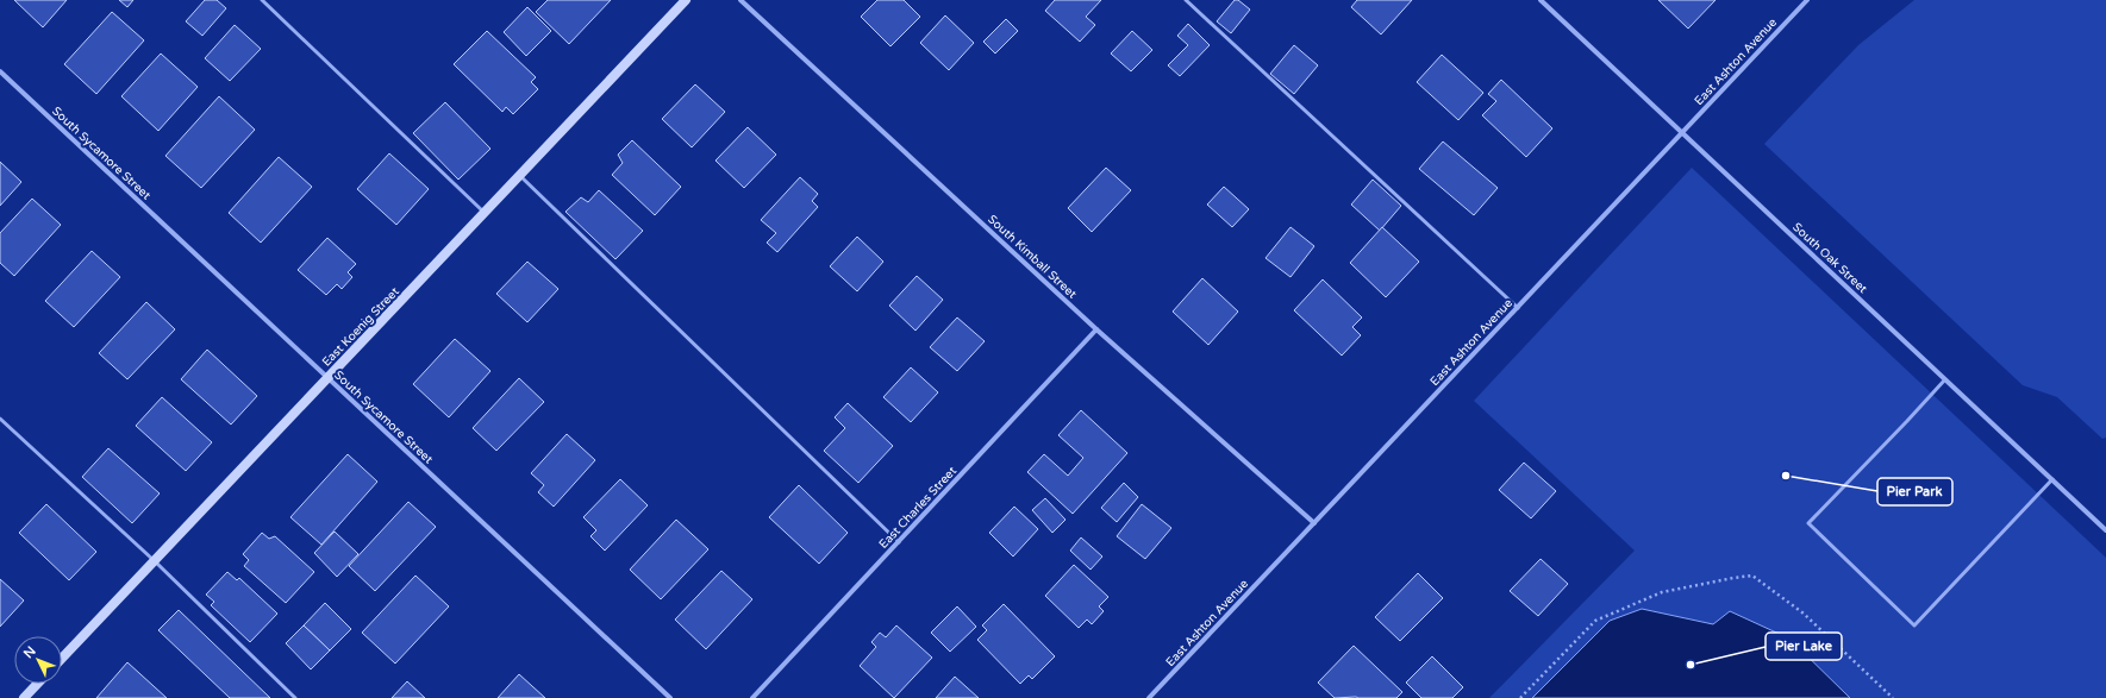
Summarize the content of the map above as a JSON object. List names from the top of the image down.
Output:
{
  "streets": {
    "street": [
      "East Ashton Avenue",
      "South Sycamore Street",
      "South Kimball Street",
      "South Oak Street",
      "East Koenig Street",
      "East Charles Street"
    ]
  },
  "crossings": [
    ["East Ashton Avenue", "South Kimball Street"],
    ["East Ashton Avenue", "South Oak Street"],
    ["South Sycamore Street", "East Koenig Street"],
    ["South Kimball Street", "East Charles Street"]
  ],
  "places": ["Pier Park", "Pier Lake"],
  "north": "top left"
}
